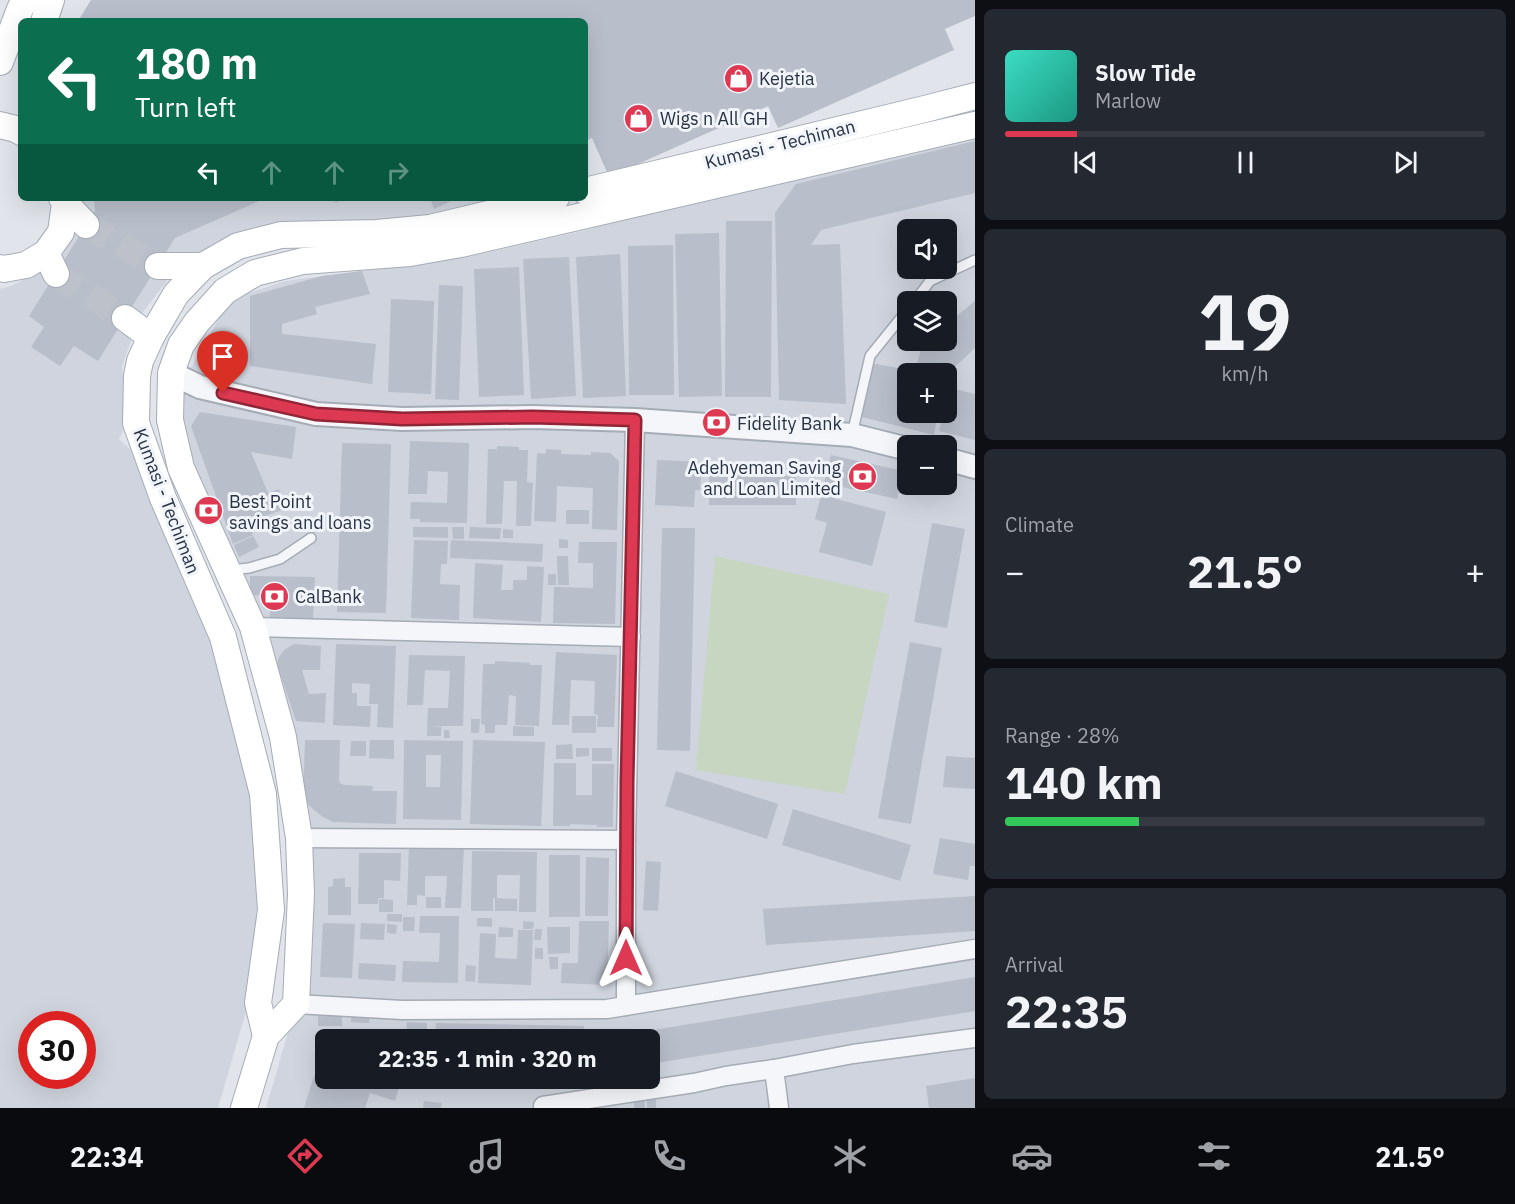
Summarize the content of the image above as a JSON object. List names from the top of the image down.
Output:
{
  "streets": {
    "main road": ["Kumasi - Techiman"]
  },
  "places": {
    "shop": ["Kejetia", "Wigs n All GH"],
    "bank": [
      "Fidelity Bank",
      "Adehyeman Saving and Loan Limited",
      "Best Point savings and loans",
      "CalBank"
    ]
  },
  "page": {
    "turn": ["180 m", "Turn left"],
    "song": ["Slow Tide", "Marlow"],
    "map_buttons": ["+", "−"],
    "tile": [
      ["19", "km/h"],
      "Climate",
      ["Range · 28%", "140 km"],
      ["Arrival", "22:35"]
    ],
    "heat": ["−", "21.5°", "+"],
    "limit": "30",
    "trip": "22:35 · 1 min · 320 m",
    "tabs": ["22:34", "21.5°"]
  }
}
